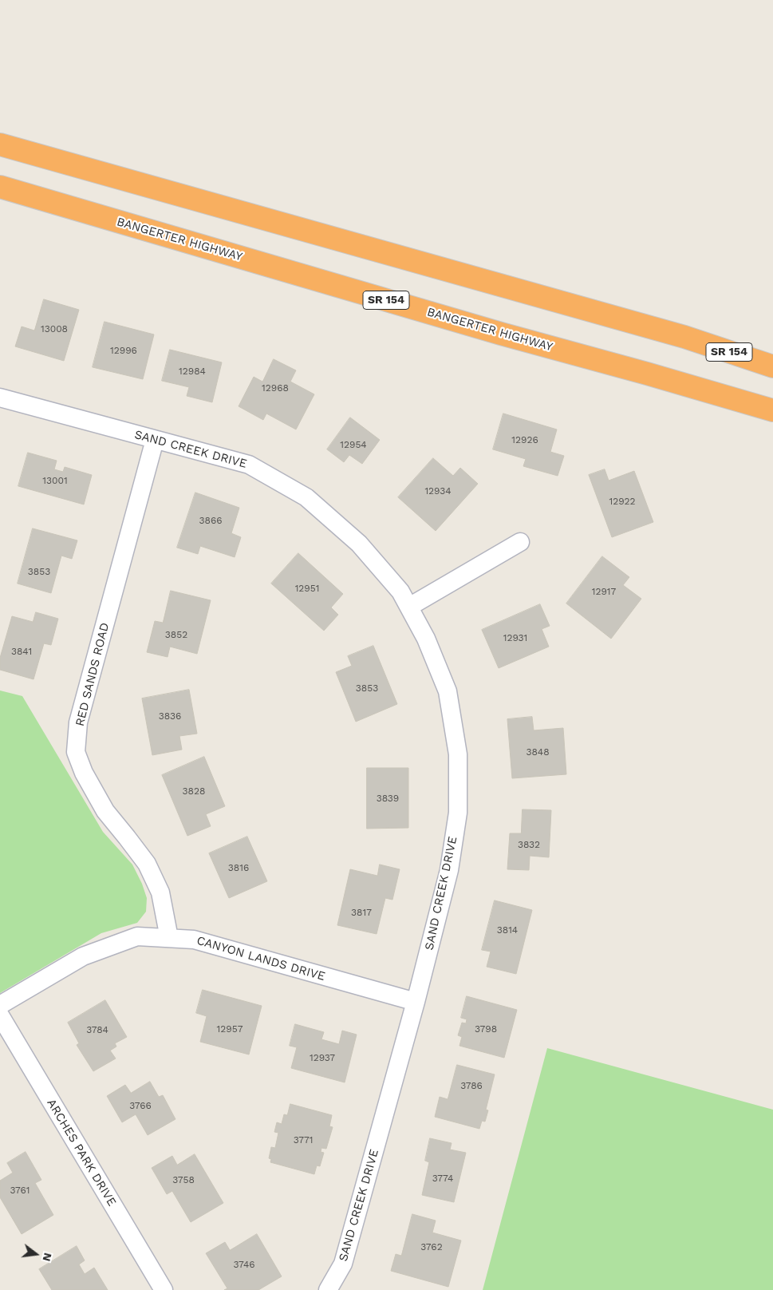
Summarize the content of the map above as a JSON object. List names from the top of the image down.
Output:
{
  "streets": {
    "highway": ["BANGERTER HIGHWAY", "SR 154"],
    "street": [
      "SAND CREEK DRIVE",
      "RED SANDS ROAD",
      "CANYON LANDS DRIVE",
      "ARCHES PARK DRIVE"
    ]
  },
  "crossings": [
    ["SAND CREEK DRIVE", "RED SANDS ROAD"],
    ["SAND CREEK DRIVE", "CANYON LANDS DRIVE"],
    ["RED SANDS ROAD", "CANYON LANDS DRIVE"]
  ],
  "house_numbers": [
    "13008",
    "12996",
    "12984",
    "12968",
    "12926",
    "12954",
    "13001",
    "12934",
    "12922",
    "3866",
    "3853",
    "12951",
    "12917",
    "3852",
    "12931",
    "3841",
    "3853",
    "3836",
    "3848",
    "3828",
    "3839",
    "3832",
    "3816",
    "3817",
    "3814",
    "12957",
    "3798",
    "3784",
    "12937",
    "3786",
    "3766",
    "3771",
    "3774",
    "3758",
    "3761",
    "3762",
    "3746"
  ],
  "north": "right"
}
